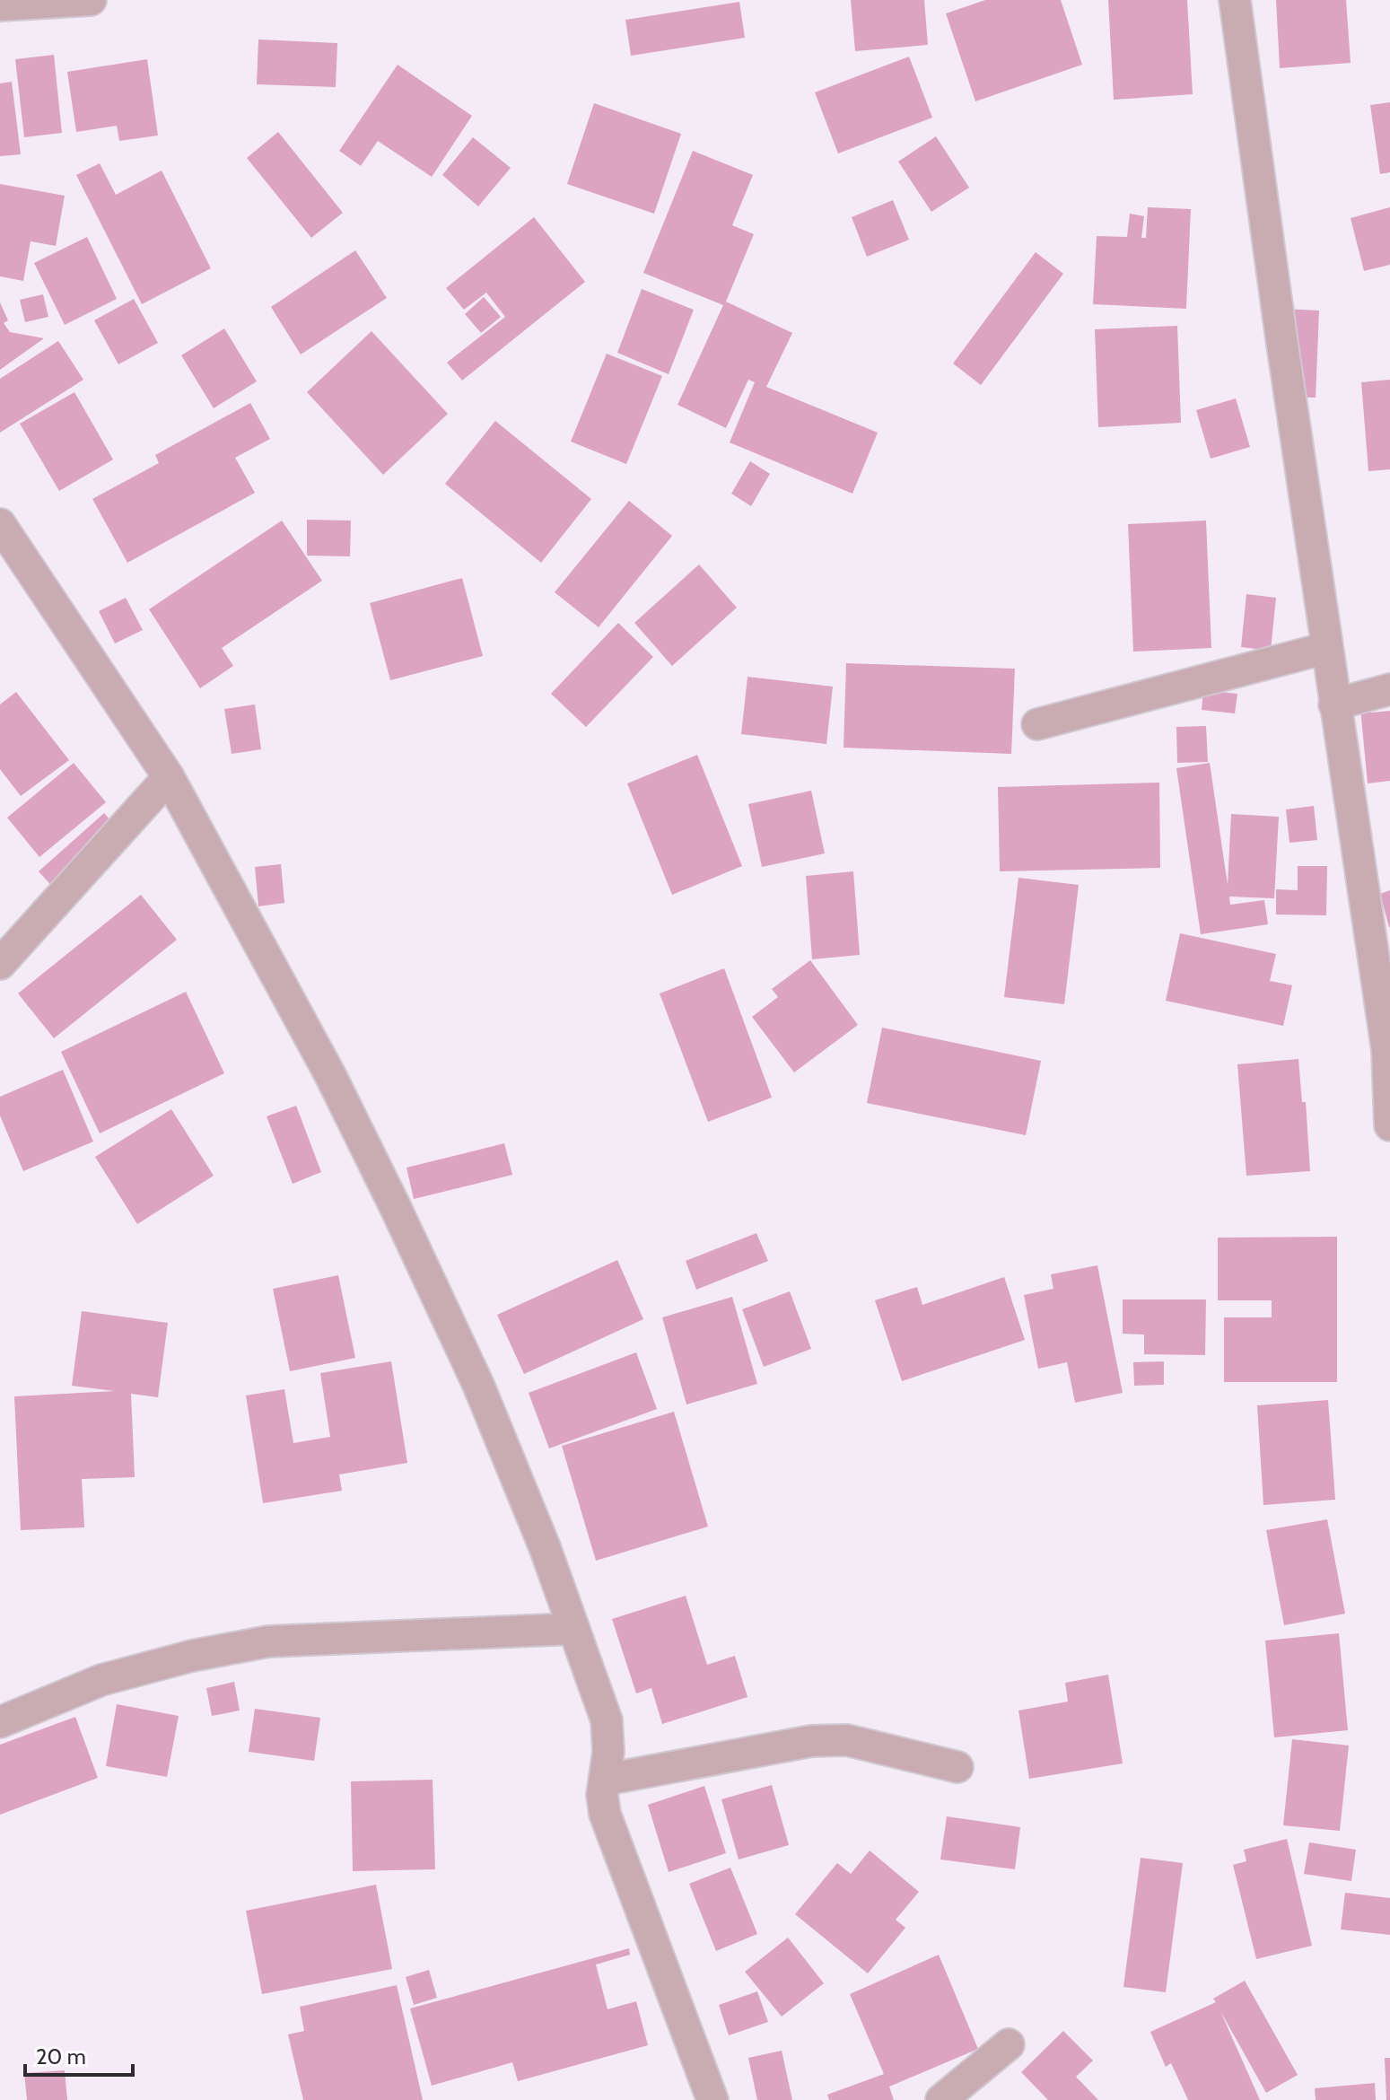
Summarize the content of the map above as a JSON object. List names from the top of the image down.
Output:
{
  "scale_bar": "20 m"
}
